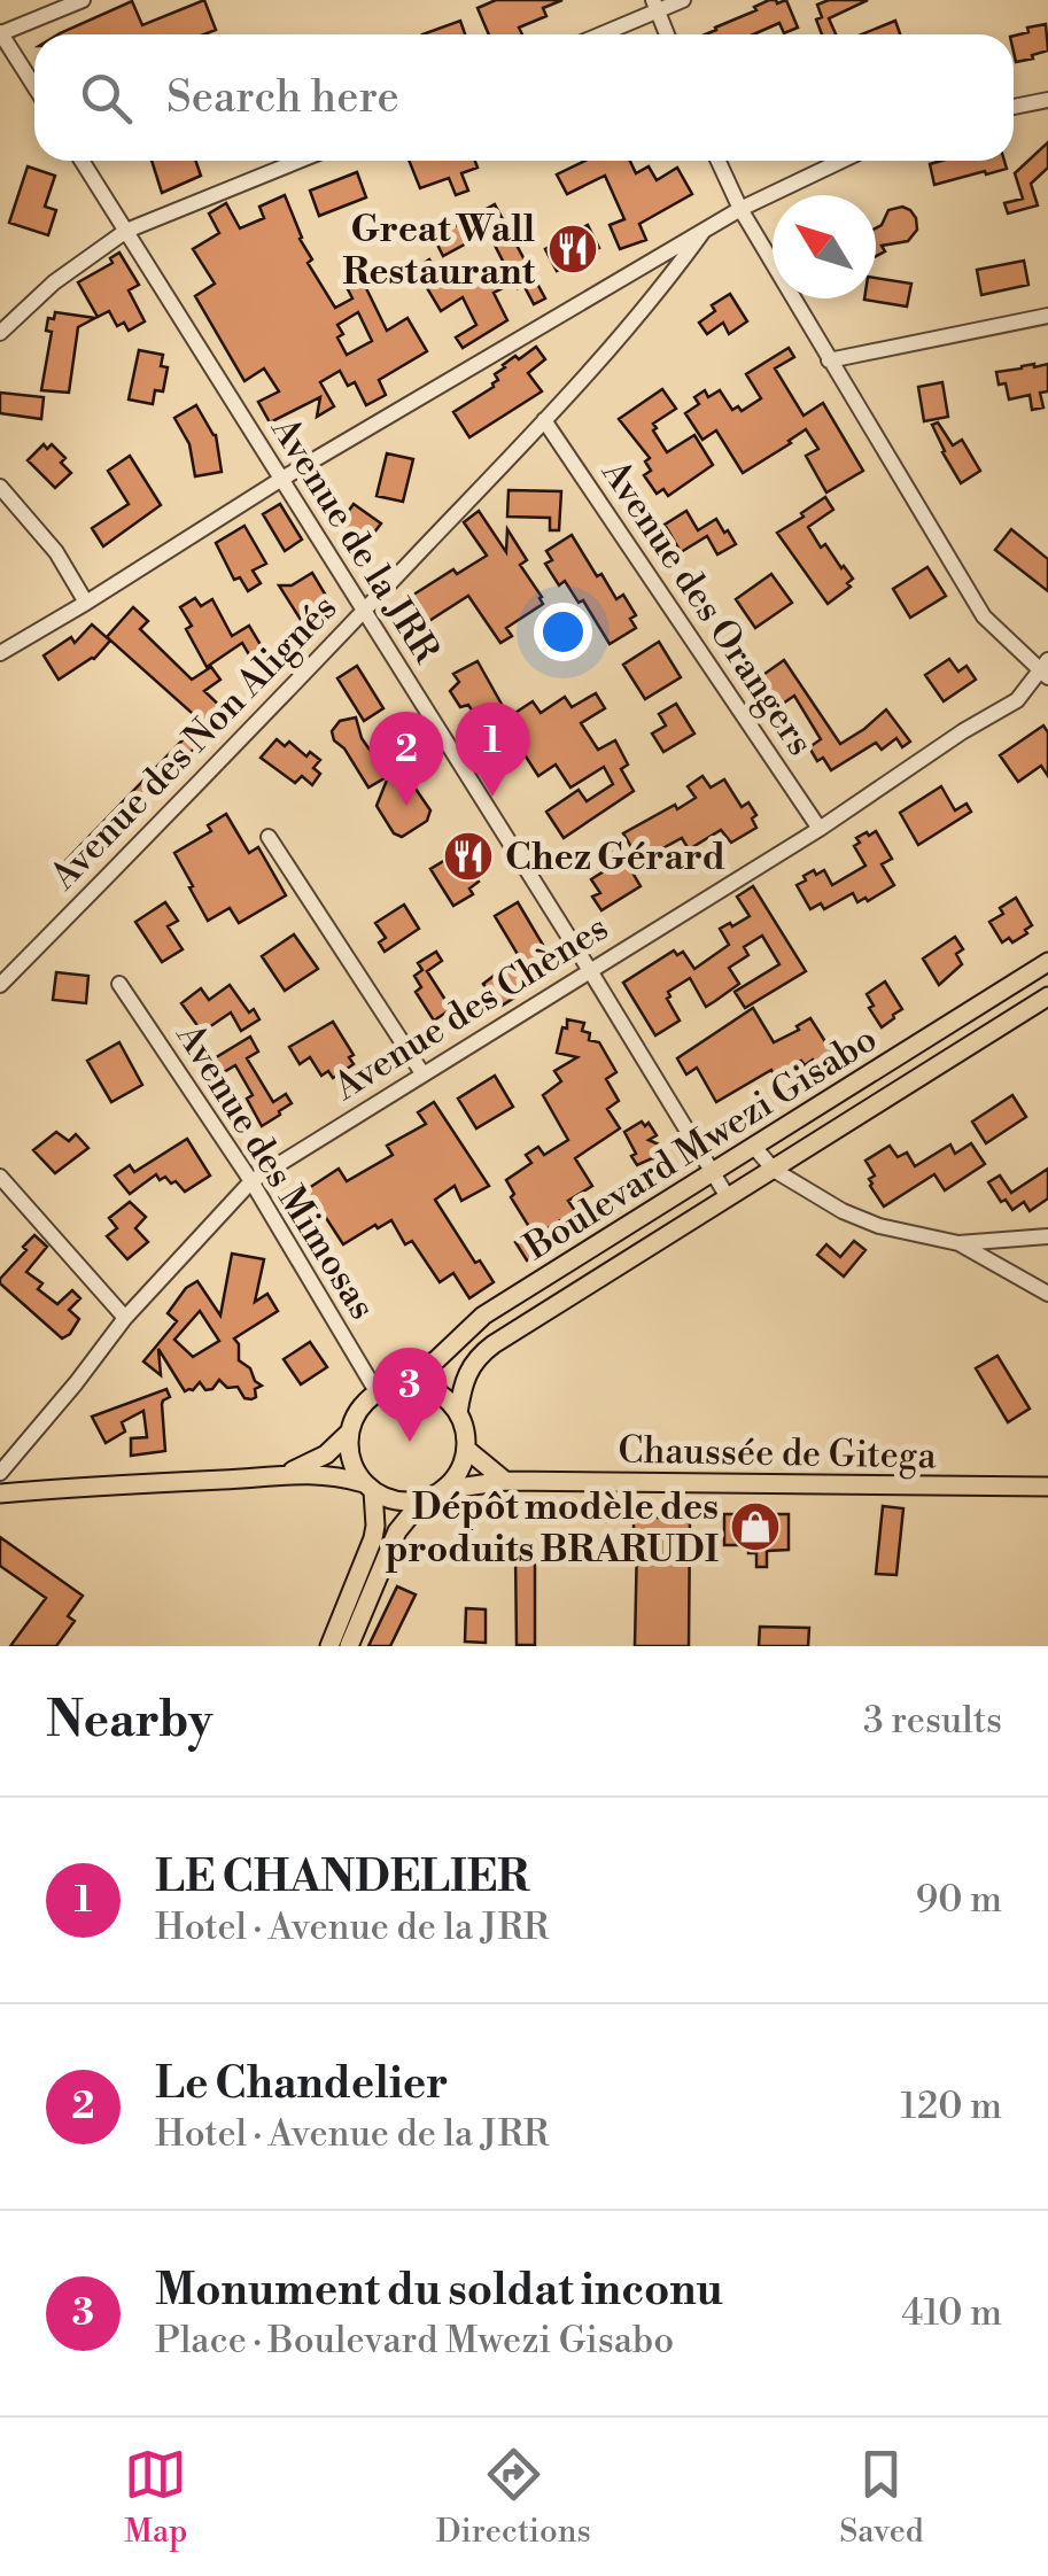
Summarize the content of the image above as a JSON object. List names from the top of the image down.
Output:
{
  "streets": {
    "main road": ["Boulevard Mwezi Gisabo", "Chaussée de Gitega"],
    "street": [
      "Avenue de la JRR",
      "Avenue des Orangers",
      "Avenue des Non Alignés",
      "Avenue des Chènes",
      "Avenue des Mimosas"
    ]
  },
  "crossings": [
    ["Avenue de la JRR", "Avenue des Non Alignés"],
    ["Avenue de la JRR", "Avenue des Chènes"],
    ["Avenue de la JRR", "Boulevard Mwezi Gisabo"],
    ["Avenue des Orangers", "Avenue des Non Alignés"],
    ["Avenue des Orangers", "Avenue des Chènes"],
    ["Avenue des Chènes", "Avenue des Mimosas"],
    ["Boulevard Mwezi Gisabo", "Avenue des Mimosas"],
    ["Boulevard Mwezi Gisabo", "Chaussée de Gitega"],
    ["Avenue des Mimosas", "Chaussée de Gitega"]
  ],
  "places": {
    "restaurant": ["Great Wall Restaurant", "Chez Gérard"],
    "shop": ["Dépôt modèle des produits BRARUDI"]
  },
  "north": "top left",
  "page": {
    "search": "Search here",
    "pins": ["1", "2", "3"],
    "heading": ["Nearby", "3 results"],
    "list": [
      {
        "mark": "1",
        "name": "LE CHANDELIER",
        "note": "Hotel · Avenue de la JRR",
        "value": "90 m"
      },
      {
        "mark": "2",
        "name": "Le Chandelier",
        "note": "Hotel · Avenue de la JRR",
        "value": "120 m"
      },
      {
        "mark": "3",
        "name": "Monument du soldat inconu",
        "note": "Place · Boulevard Mwezi Gisabo",
        "value": "410 m"
      }
    ],
    "nav": ["Map", "Directions", "Saved"]
  }
}
